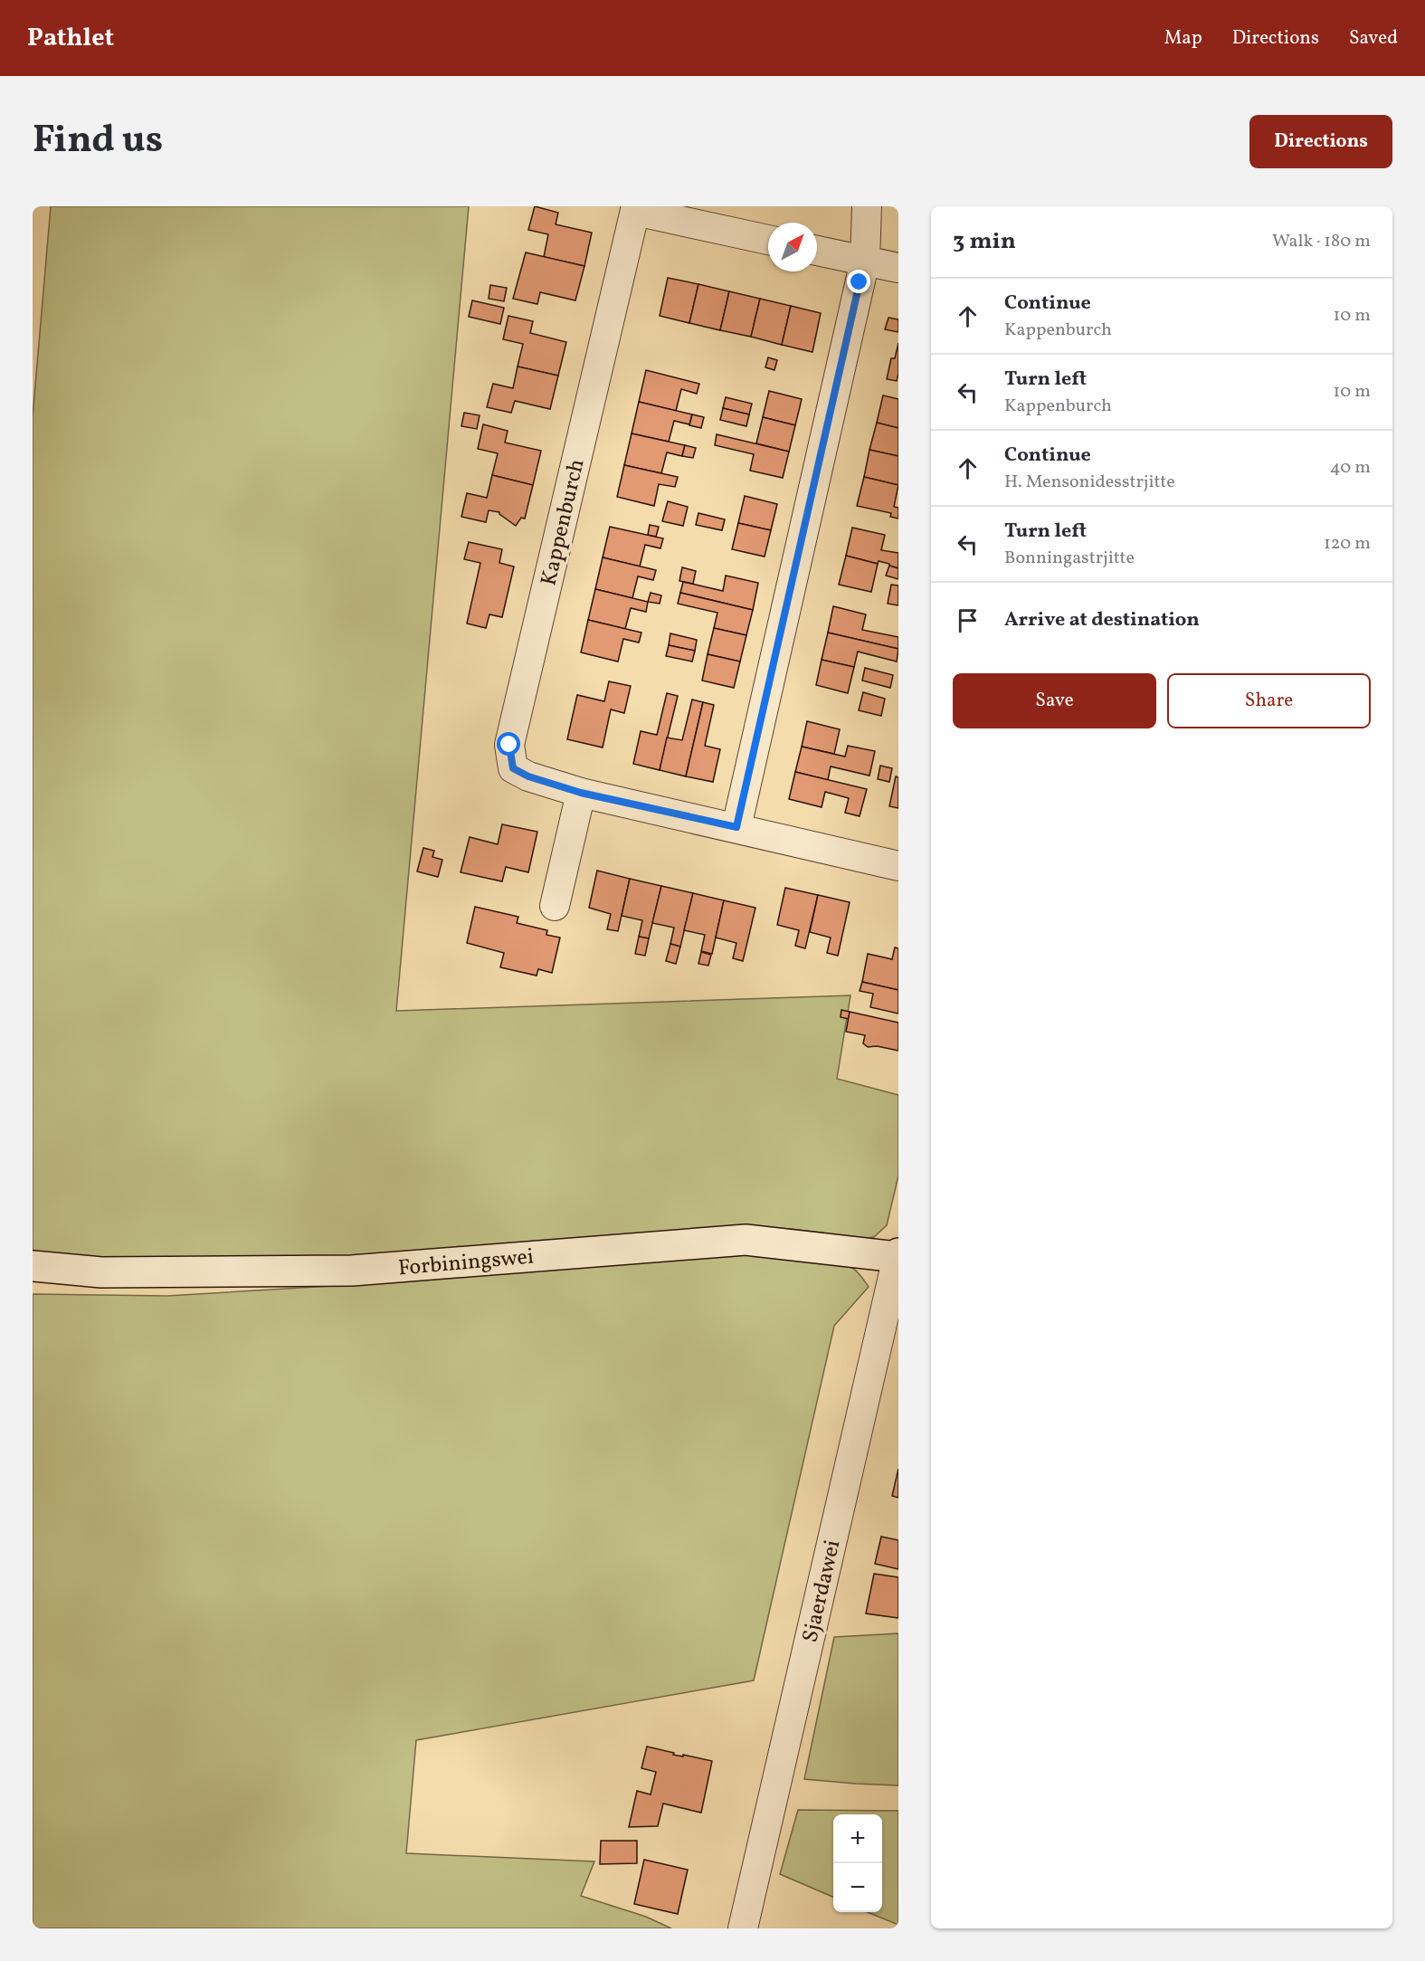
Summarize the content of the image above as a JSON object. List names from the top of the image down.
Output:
{
  "streets": {
    "street": ["Kappenburch", "Forbiningswei", "Sjaerdawei"]
  },
  "crossings": [
    ["Forbiningswei", "Sjaerdawei"]
  ],
  "north": "top right",
  "page": {
    "header": "Pathlet",
    "nav": ["Map", "Directions", "Saved"],
    "title": "Find us",
    "buttons": [
      "Directions",
      ["Save", "Share"]
    ],
    "heading": ["3 min", "Walk · 180 m"],
    "list": [
      ["Continue", "Kappenburch", "10 m"],
      ["Turn left", "Kappenburch", "10 m"],
      ["Continue", "H. Mensonidesstrjitte", "40 m"],
      ["Turn left", "Bonningastrjitte", "120 m"],
      "Arrive at destination"
    ],
    "map_buttons": ["+", "−"]
  }
}
